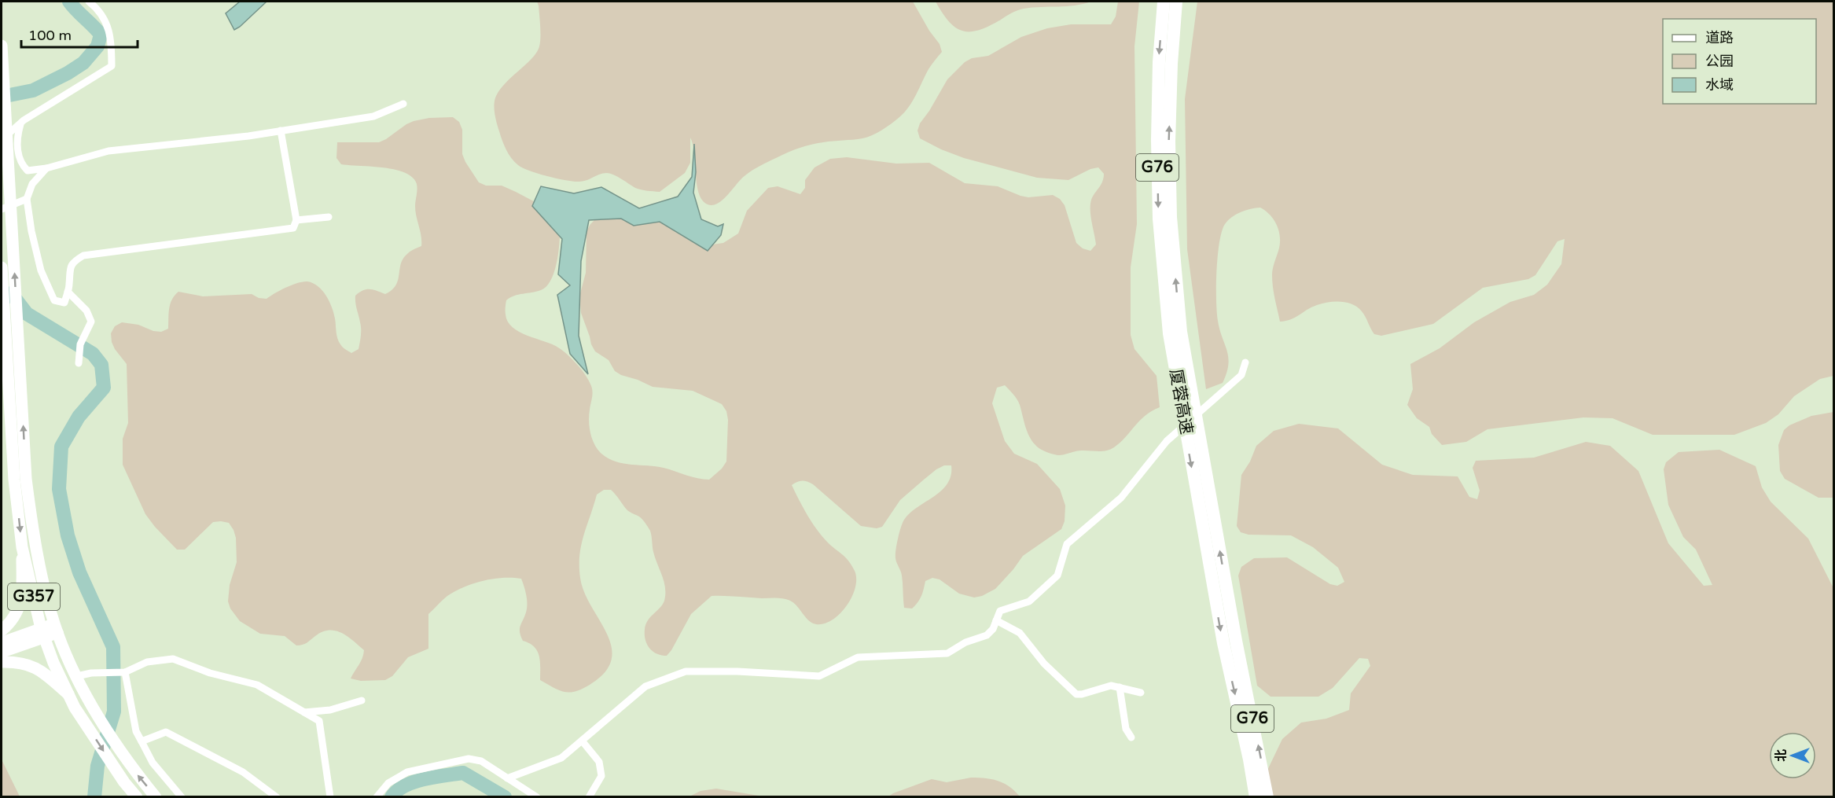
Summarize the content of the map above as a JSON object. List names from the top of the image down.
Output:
{
  "streets": {
    "highway": ["G76", "厦蓉高速"],
    "main road": ["G357"]
  },
  "legend": ["道路", "公园", "水域"],
  "scale_bar": "100 m",
  "north": "left"
}
